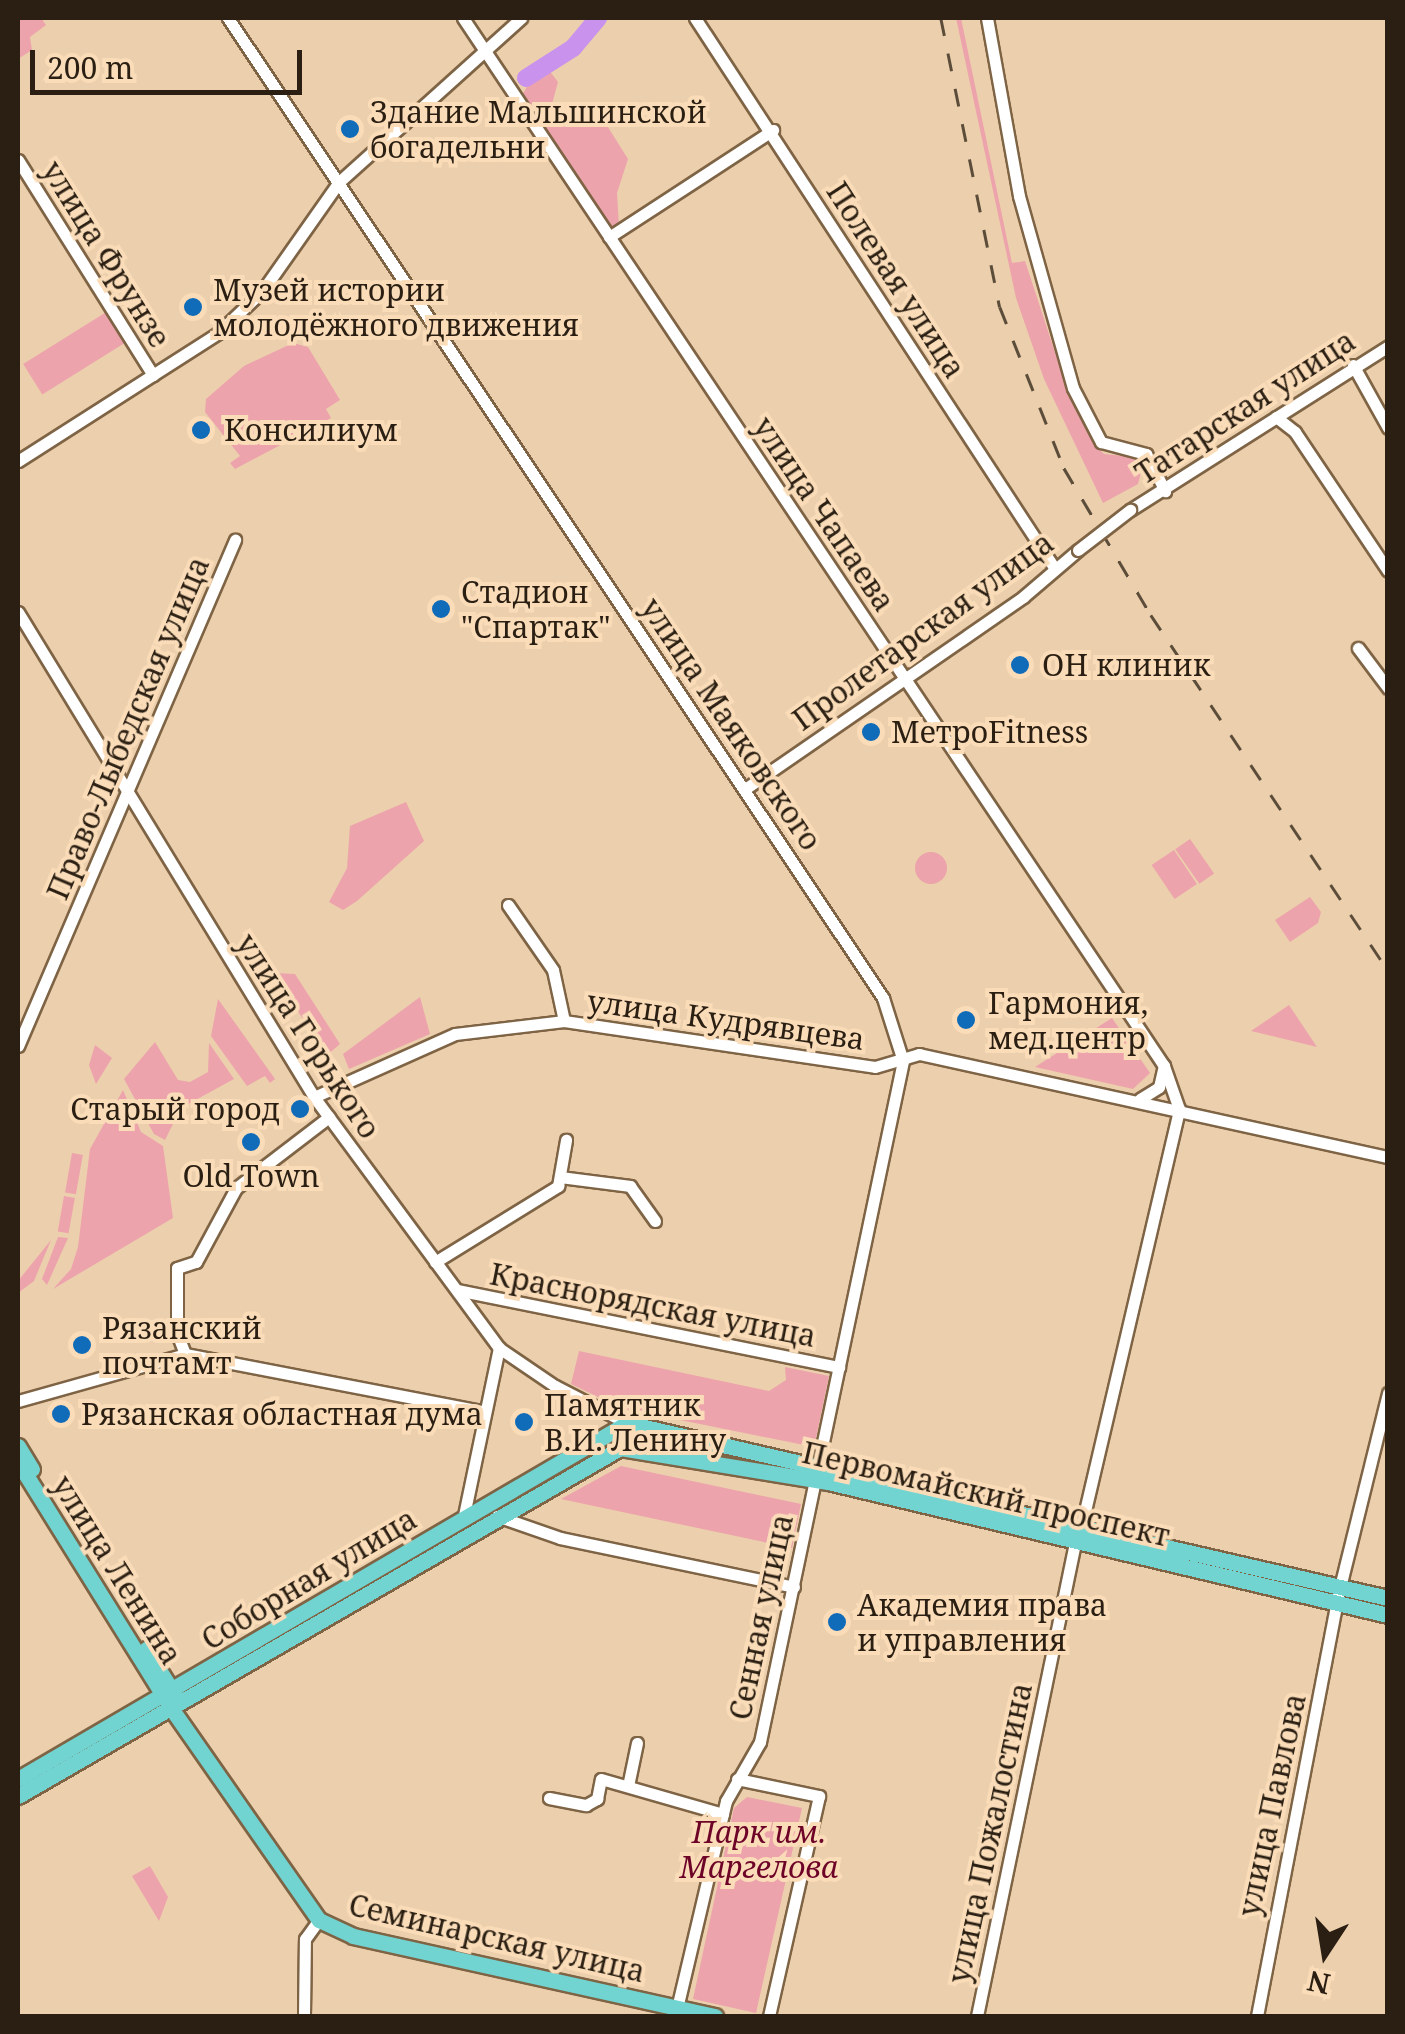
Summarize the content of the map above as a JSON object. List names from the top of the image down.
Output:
{
  "streets": {
    "main road": [
      "Первомайский проспект",
      "улица Ленина",
      "Соборная улица",
      "Семинарская улица"
    ],
    "street": [
      "улица Фрунзе",
      "Полевая улица",
      "Татарская улица",
      "улица Чапаева",
      "Пролетарская улица",
      "улица Маяковского",
      "Право-Лыбедская улица",
      "улица Кудрявцева",
      "улица Горького",
      "Краснорядская улица",
      "Сенная улица",
      "улица Павлова",
      "улица Пожалостина"
    ]
  },
  "crossings": [
    ["Полевая улица", "Пролетарская улица"],
    ["Татарская улица", "Пролетарская улица"],
    ["улица Чапаева", "Пролетарская улица"],
    ["улица Чапаева", "улица Кудрявцева"],
    ["улица Чапаева", "улица Пожалостина"],
    ["Пролетарская улица", "улица Маяковского"],
    ["улица Маяковского", "улица Кудрявцева"],
    ["улица Маяковского", "Краснорядская улица"],
    ["улица Маяковского", "Первомайский проспект"],
    ["улица Маяковского", "Сенная улица"],
    ["Право-Лыбедская улица", "улица Горького"],
    ["улица Кудрявцева", "улица Горького"],
    ["улица Кудрявцева", "улица Пожалостина"],
    ["улица Горького", "Краснорядская улица"],
    ["улица Горького", "Первомайский проспект"],
    ["улица Горького", "Соборная улица"],
    ["Первомайский проспект", "Соборная улица"],
    ["Первомайский проспект", "Сенная улица"],
    ["Первомайский проспект", "улица Павлова"],
    ["Первомайский проспект", "улица Пожалостина"],
    ["улица Ленина", "Соборная улица"],
    ["улица Ленина", "Семинарская улица"],
    ["Соборная улица", "Семинарская улица"],
    ["Сенная улица", "Семинарская улица"]
  ],
  "parks": ["Парк им. Маргелова"],
  "places": [
    "Здание Мальшинской богадельни",
    "Музей истории молодёжного движения",
    "Консилиум",
    "Стадион \"Спартак\"",
    "ОН клиник",
    "МетроFitness",
    "Гармония, мед.центр",
    "Старый город",
    "Old Town",
    "Рязанский почтамт",
    "Рязанская областная дума",
    "Памятник В.И. Ленину",
    "Академия права и управления"
  ],
  "scale_bar": "200 m",
  "north": "bottom"
}
